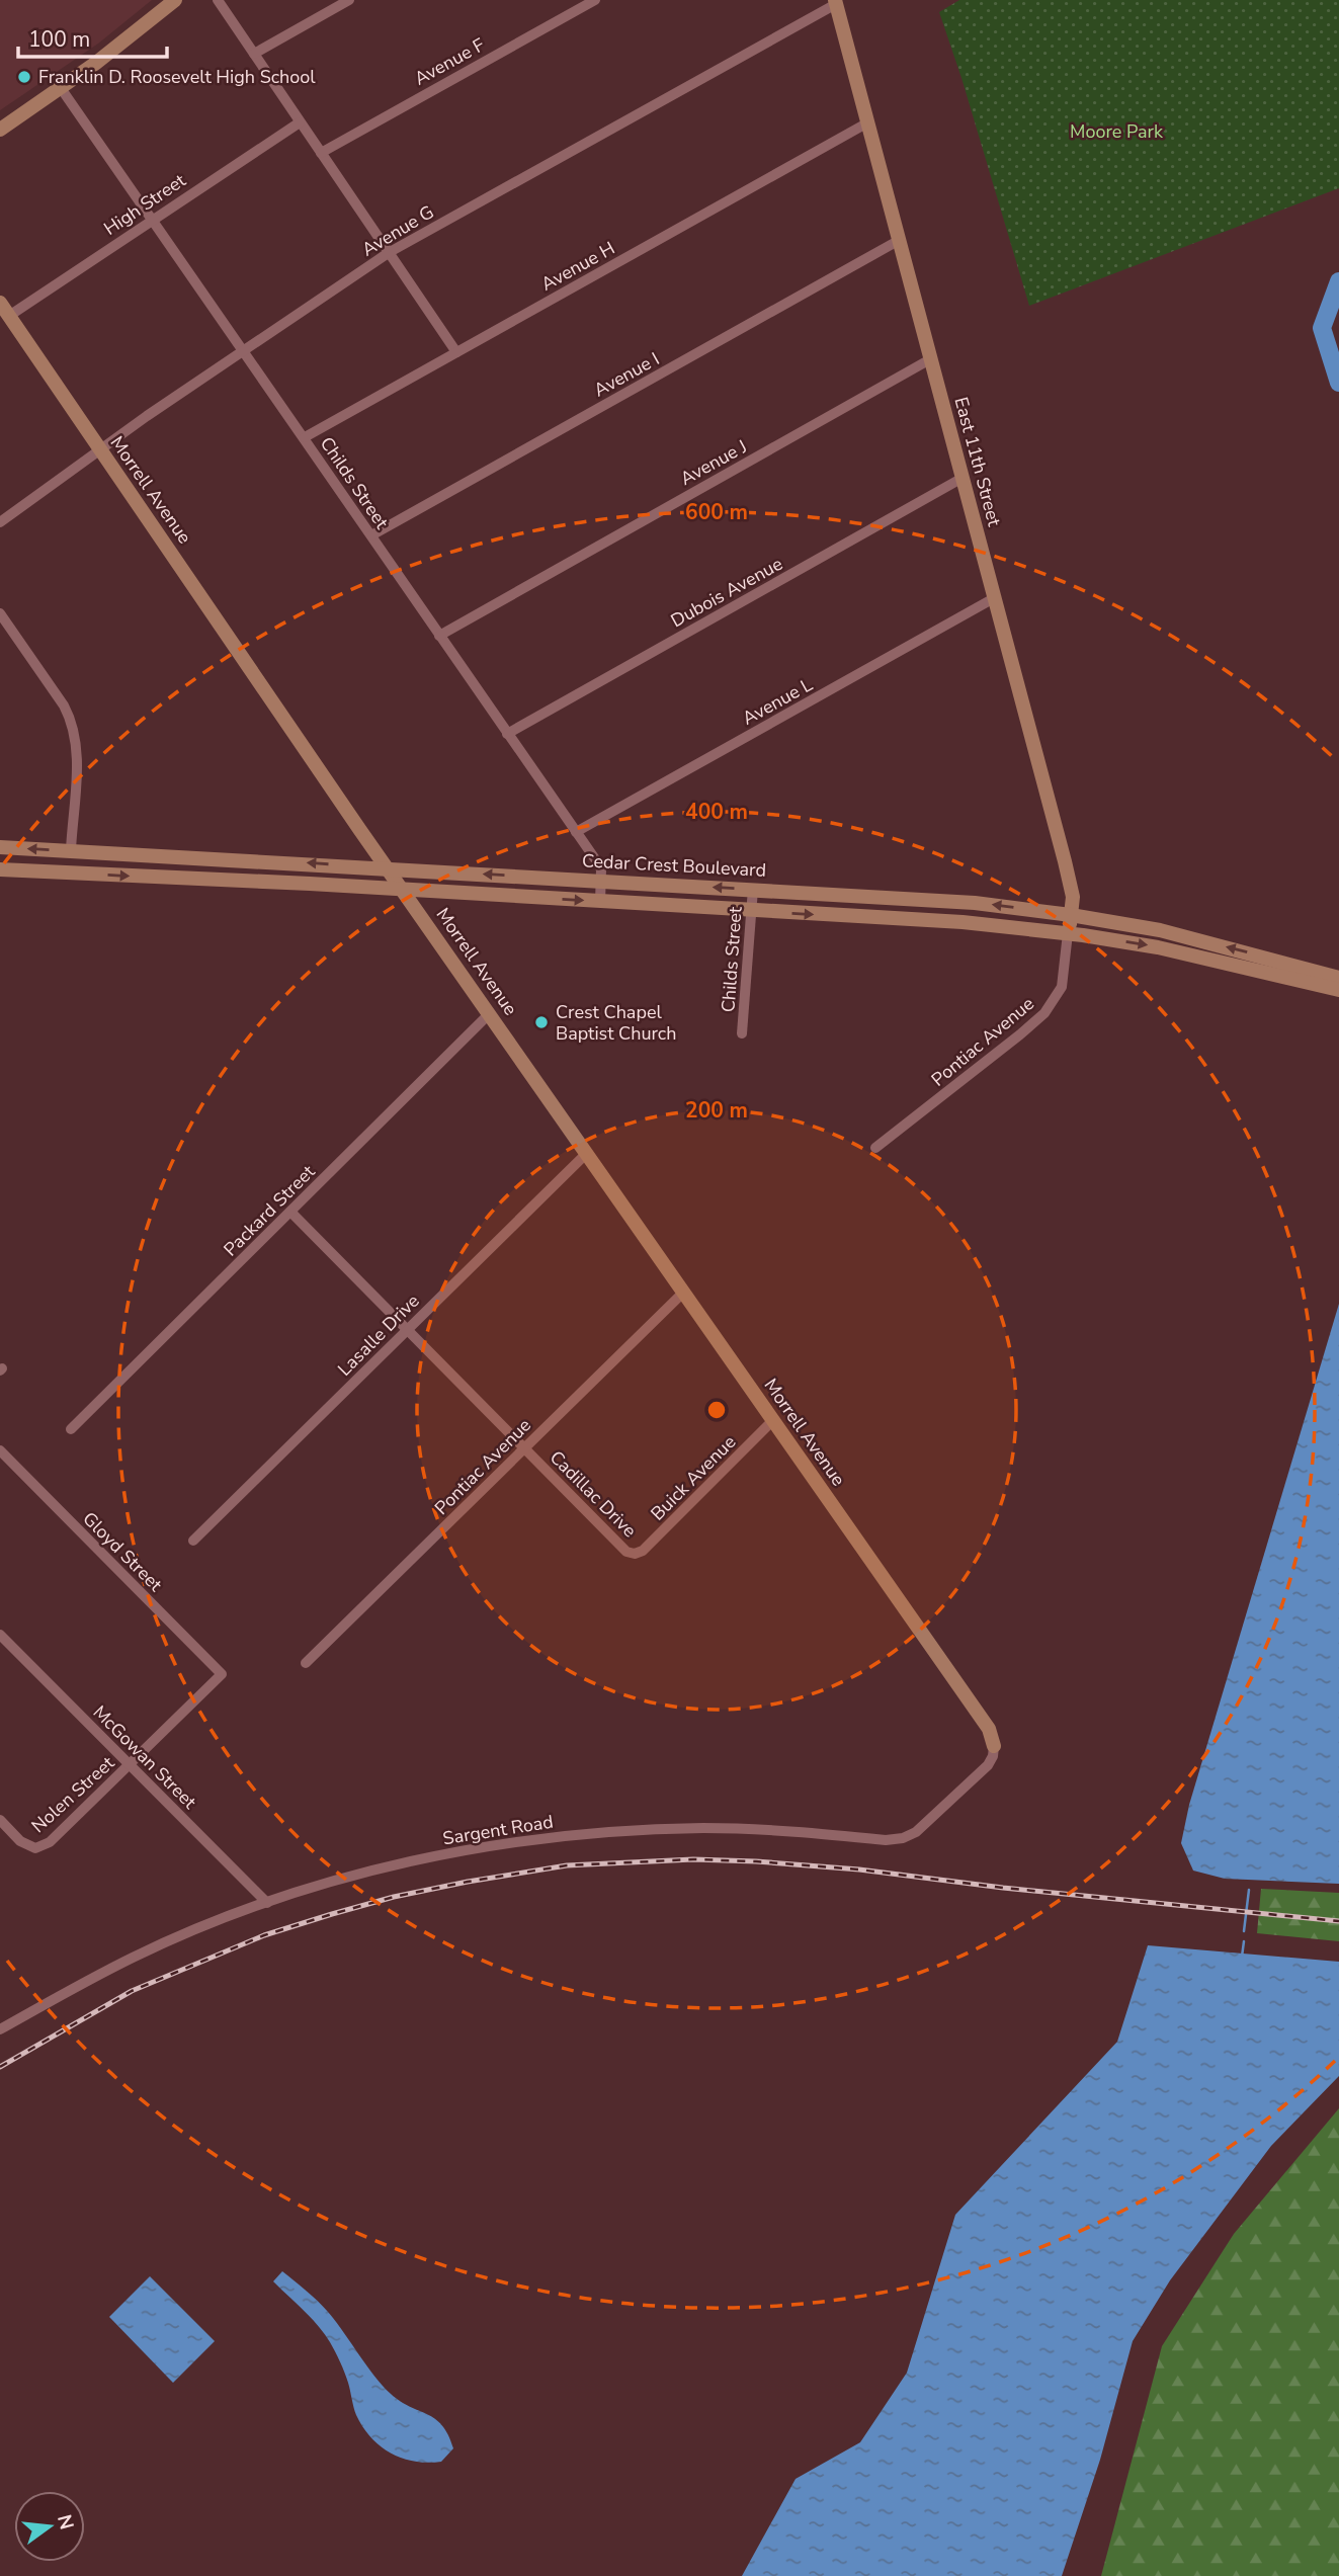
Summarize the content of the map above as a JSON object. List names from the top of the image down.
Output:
{
  "streets": {
    "street": [
      "Avenue F",
      "High Street",
      "Avenue G",
      "Avenue H",
      "Avenue I",
      "East 11th Street",
      "Avenue J",
      "Childs Street",
      "Morrell Avenue",
      "Dubois Avenue",
      "Avenue L",
      "Cedar Crest Boulevard",
      "Pontiac Avenue",
      "Packard Street",
      "Lasalle Drive",
      "Buick Avenue",
      "Cadillac Drive",
      "Gloyd Street",
      "McGowan Street",
      "Nolen Street",
      "Sargent Road"
    ]
  },
  "crossings": [
    ["High Street", "Childs Street"],
    ["High Street", "Morrell Avenue"],
    ["Avenue G", "East 11th Street"],
    ["Avenue G", "Childs Street"],
    ["Avenue G", "Morrell Avenue"],
    ["Avenue H", "East 11th Street"],
    ["Avenue H", "Childs Street"],
    ["Avenue I", "East 11th Street"],
    ["Avenue I", "Childs Street"],
    ["East 11th Street", "Avenue J"],
    ["East 11th Street", "Dubois Avenue"],
    ["East 11th Street", "Avenue L"],
    ["East 11th Street", "Cedar Crest Boulevard"],
    ["East 11th Street", "Pontiac Avenue"],
    ["Avenue J", "Childs Street"],
    ["Childs Street", "Dubois Avenue"],
    ["Childs Street", "Avenue L"],
    ["Childs Street", "Cedar Crest Boulevard"],
    ["Morrell Avenue", "Cedar Crest Boulevard"],
    ["Morrell Avenue", "Pontiac Avenue"],
    ["Morrell Avenue", "Packard Street"],
    ["Morrell Avenue", "Lasalle Drive"],
    ["Morrell Avenue", "Buick Avenue"],
    ["Morrell Avenue", "Sargent Road"],
    ["Cedar Crest Boulevard", "Pontiac Avenue"],
    ["Pontiac Avenue", "Cadillac Drive"],
    ["Packard Street", "Cadillac Drive"],
    ["Lasalle Drive", "Cadillac Drive"],
    ["Buick Avenue", "Cadillac Drive"],
    ["Gloyd Street", "Nolen Street"],
    ["McGowan Street", "Nolen Street"],
    ["McGowan Street", "Sargent Road"]
  ],
  "parks": ["Moore Park"],
  "places": ["Franklin D. Roosevelt High School", "Crest Chapel Baptist Church"],
  "scale_bar": "100 m",
  "north": "right",
  "rings": ["600 m", "400 m", "200 m"]
}
